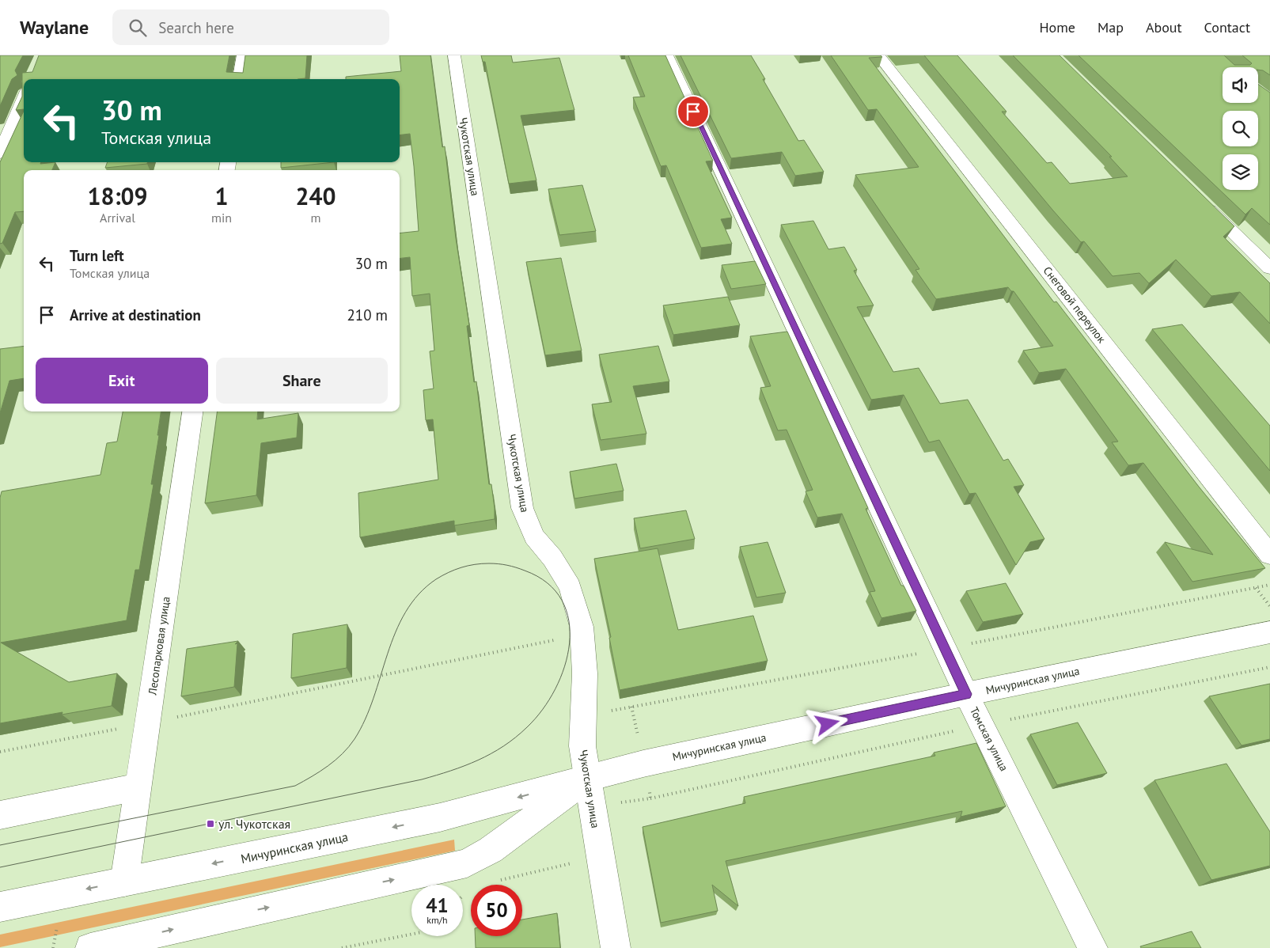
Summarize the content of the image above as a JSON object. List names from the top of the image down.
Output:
{
  "streets": {
    "street": [
      "Чукотская улица",
      "Снеговой переулок",
      "Лесопарковая улица",
      "Мичуринская улица",
      "Томская улица"
    ]
  },
  "crossings": [
    ["Чукотская улица", "Мичуринская улица"],
    ["Лесопарковая улица", "Мичуринская улица"],
    ["Мичуринская улица", "Томская улица"]
  ],
  "places": {
    "transit": ["ул. Чукотская"]
  },
  "page": {
    "header": "Waylane",
    "search": "Search here",
    "nav": [
      "Home",
      "Map",
      "About",
      "Contact"
    ],
    "turn": ["30 m", "Томская улица"],
    "eta": [
      "18:09",
      "Arrival",
      "1",
      "min",
      "240",
      "m"
    ],
    "list": [
      {
        "name": "Turn left",
        "note": "Томская улица",
        "value": "30 m"
      },
      {
        "name": "Arrive at destination",
        "value": "210 m"
      }
    ],
    "buttons": ["Exit", "Share"],
    "speed": "41 km/h",
    "limit": "50"
  }
}
